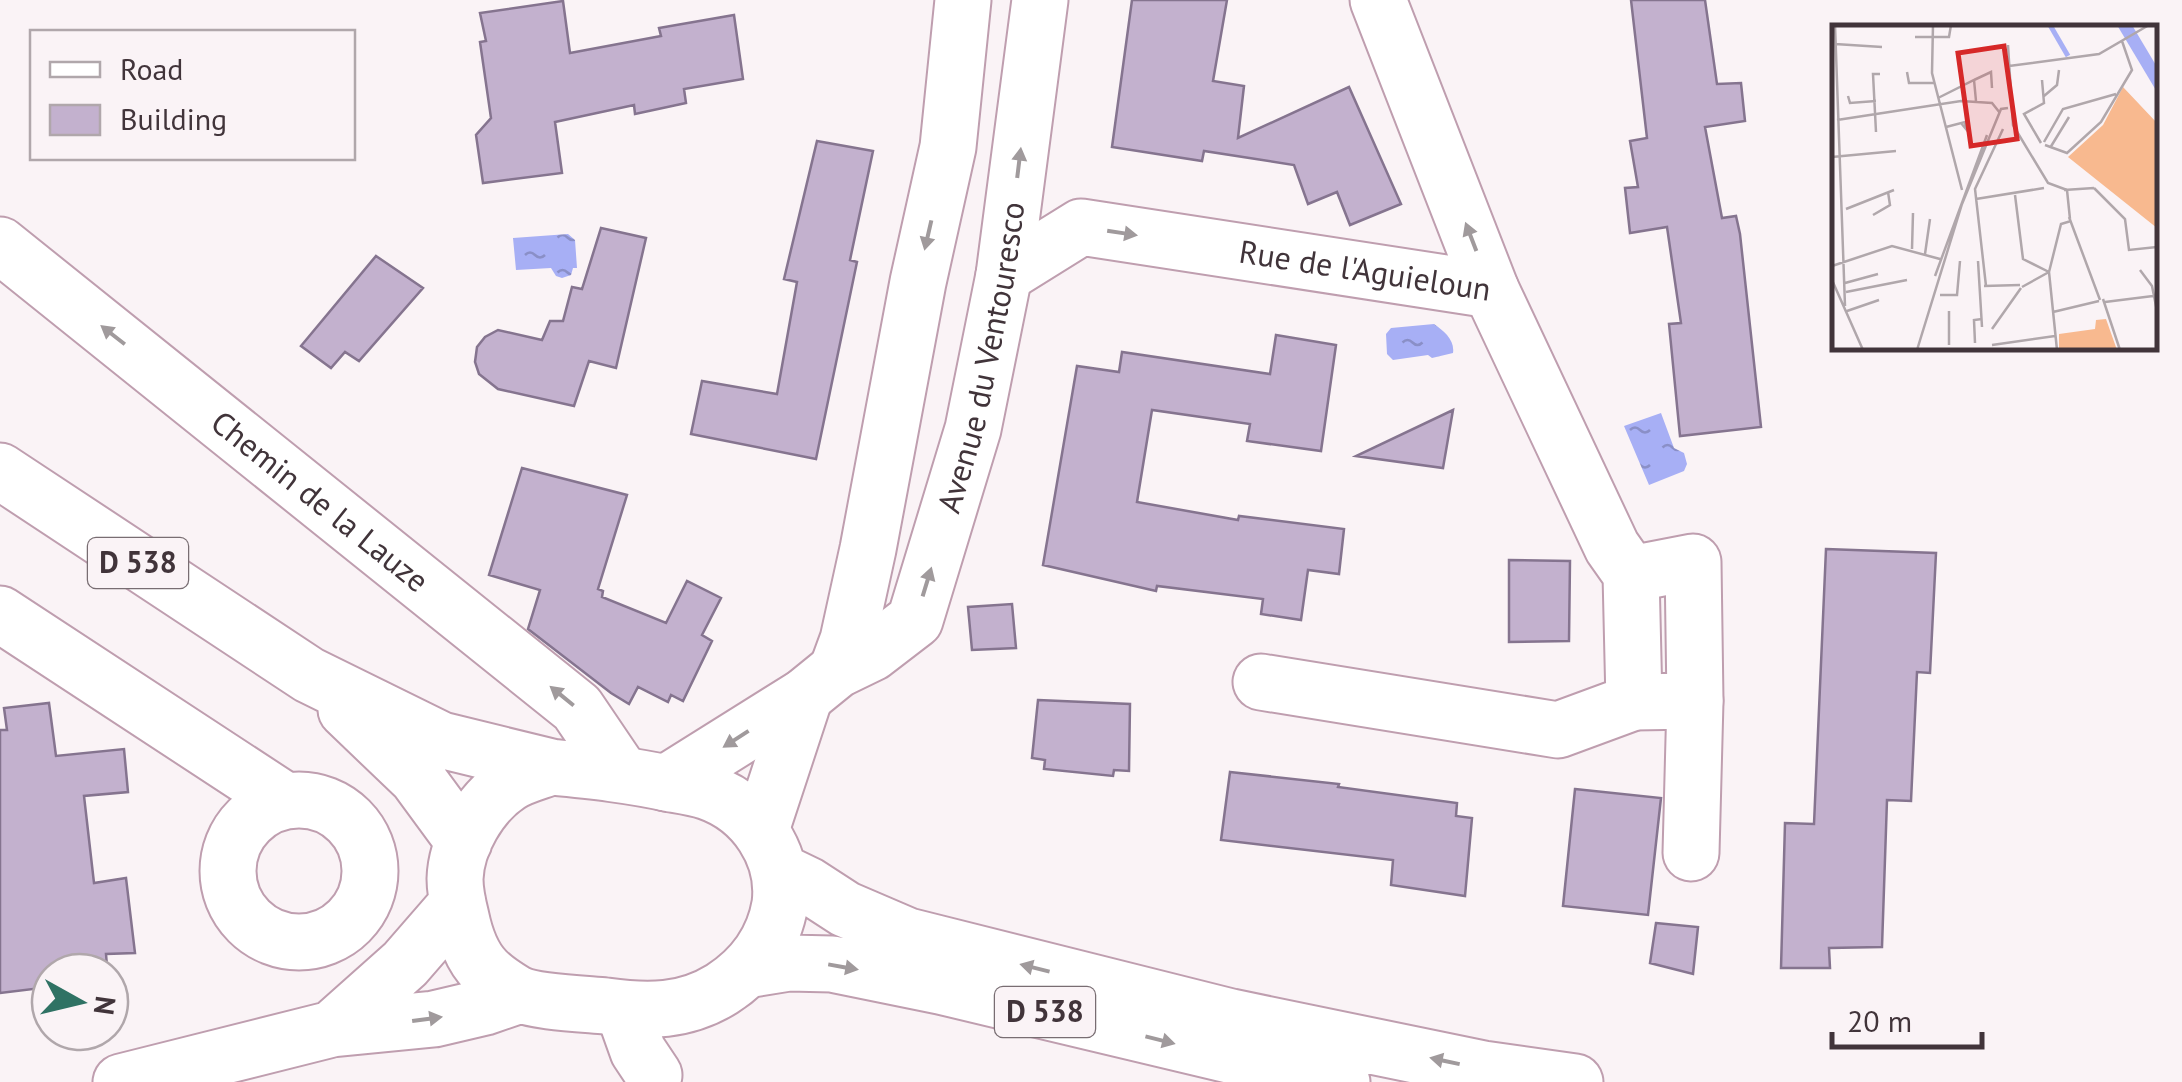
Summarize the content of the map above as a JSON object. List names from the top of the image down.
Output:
{
  "streets": {
    "street": [
      "Rue de l'Aguieloun",
      "Avenue du Ventouresco",
      "Chemin de la Lauze",
      "D 538"
    ]
  },
  "crossings": [
    ["Rue de l'Aguieloun", "Avenue du Ventouresco"],
    ["Avenue du Ventouresco", "Chemin de la Lauze"],
    ["Avenue du Ventouresco", "D 538"],
    ["Chemin de la Lauze", "D 538"]
  ],
  "legend": ["Road", "Building"],
  "scale_bar": "20 m",
  "north": "right"
}
